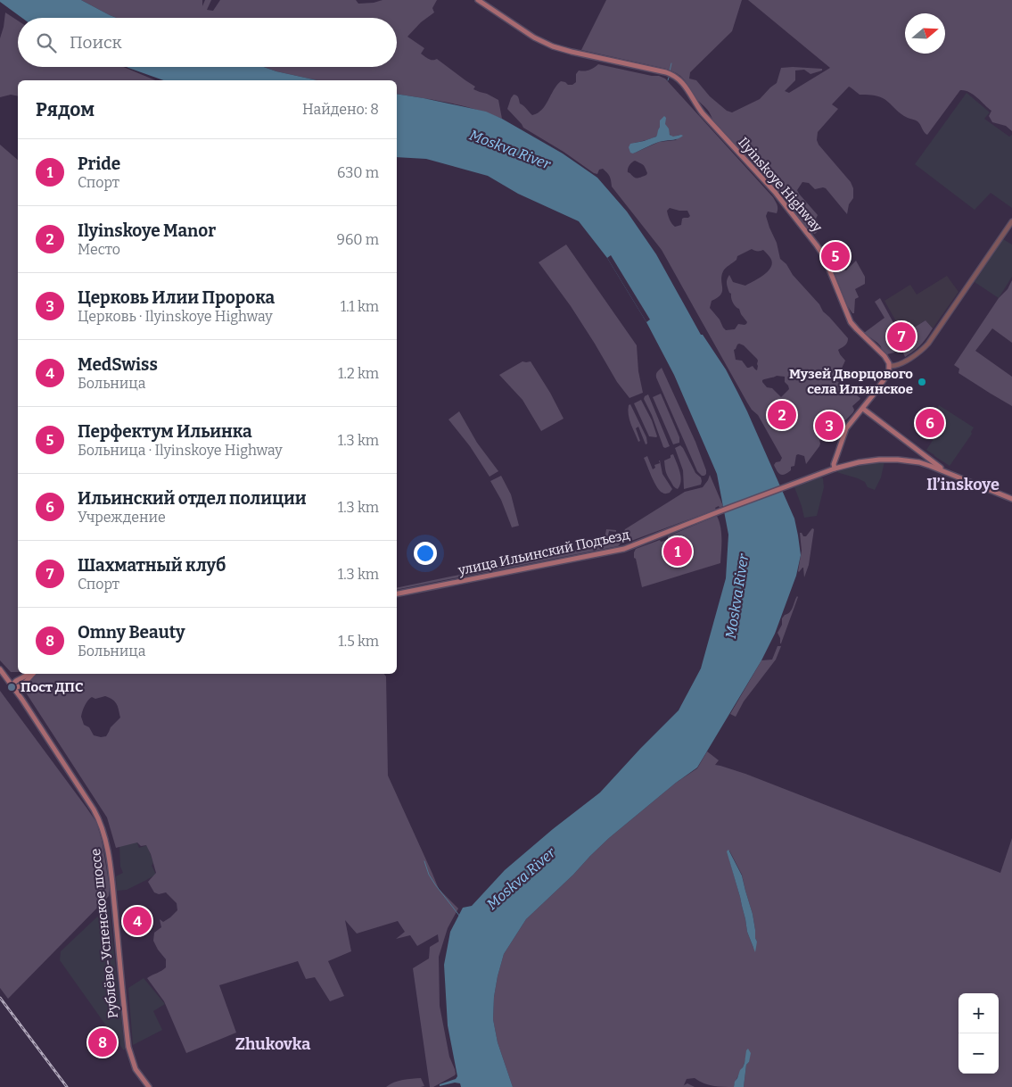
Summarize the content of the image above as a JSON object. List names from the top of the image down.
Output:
{
  "streets": {
    "main road": ["Ilyinskoye Highway", "улица Ильинский Подъезд", "Рублёво-Успенское шоссе"]
  },
  "districts": ["Il’inskoye", "Zhukovka"],
  "water": ["Moskva River"],
  "places": ["Музей Дворцового села Ильинское", "Пост ДПС"],
  "north": "right",
  "page": {
    "search": "Поиск",
    "heading": ["Рядом", "Найдено: 8"],
    "list": [
      {
        "mark": "1",
        "name": "Pride",
        "note": "Спорт",
        "value": "630 m"
      },
      {
        "mark": "2",
        "name": "Ilyinskoye Manor",
        "note": "Место",
        "value": "960 m"
      },
      {
        "mark": "3",
        "name": "Церковь Илии Пророка",
        "note": "Церковь · Ilyinskoye Highway",
        "value": "1.1 km"
      },
      {
        "mark": "4",
        "name": "MedSwiss",
        "note": "Больница",
        "value": "1.2 km"
      },
      {
        "mark": "5",
        "name": "Перфектум Ильинка",
        "note": "Больница · Ilyinskoye Highway",
        "value": "1.3 km"
      },
      {
        "mark": "6",
        "name": "Ильинский отдел полиции",
        "note": "Учреждение",
        "value": "1.3 km"
      },
      {
        "mark": "7",
        "name": "Шахматный клуб",
        "note": "Спорт",
        "value": "1.3 km"
      },
      {
        "mark": "8",
        "name": "Omny Beauty",
        "note": "Больница",
        "value": "1.5 km"
      }
    ],
    "pins": [
      "5",
      "7",
      "2",
      "6",
      "3",
      "1",
      "4",
      "8"
    ],
    "map_buttons": ["+", "−"]
  }
}
